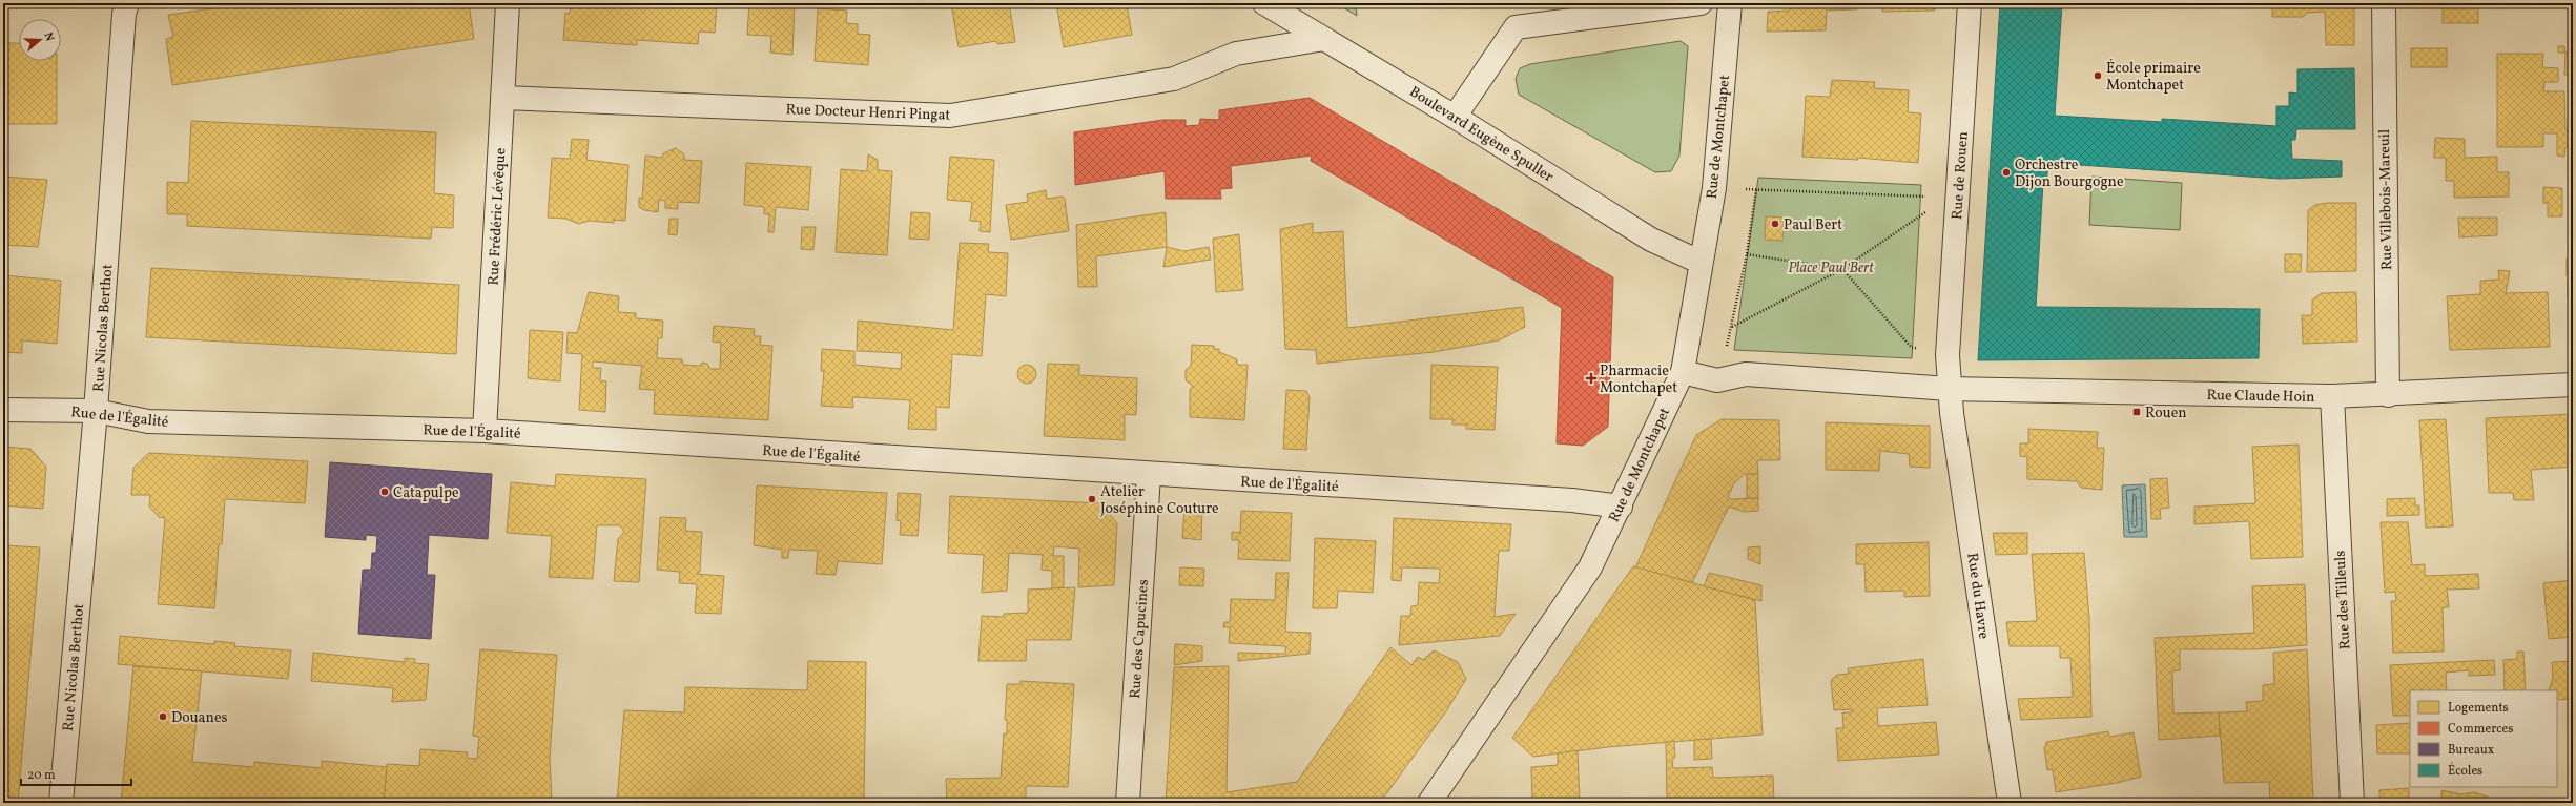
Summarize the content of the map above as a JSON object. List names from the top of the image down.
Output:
{
  "streets": {
    "street": [
      "Rue Docteur Henri Pingat",
      "Boulevard Eugène Spuller",
      "Rue de Montchapet",
      "Rue de Rouen",
      "Rue Villebois-Mareuil",
      "Rue Frédéric Lévêque",
      "Rue Nicolas Berthot",
      "Rue Claude Hoin",
      "Rue de l'Égalité",
      "Rue du Havre",
      "Rue des Tilleuls",
      "Rue des Capucines"
    ]
  },
  "crossings": [
    ["Rue Docteur Henri Pingat", "Boulevard Eugène Spuller"],
    ["Rue Docteur Henri Pingat", "Rue Frédéric Lévêque"],
    ["Boulevard Eugène Spuller", "Rue de Montchapet"],
    ["Rue de Montchapet", "Rue de l'Égalité"],
    ["Rue de Rouen", "Rue Claude Hoin"],
    ["Rue de Rouen", "Rue du Havre"],
    ["Rue Villebois-Mareuil", "Rue Claude Hoin"],
    ["Rue Frédéric Lévêque", "Rue de l'Égalité"],
    ["Rue Nicolas Berthot", "Rue de l'Égalité"],
    ["Rue Claude Hoin", "Rue du Havre"],
    ["Rue Claude Hoin", "Rue des Tilleuls"],
    ["Rue de l'Égalité", "Rue des Capucines"]
  ],
  "parks": ["Place Paul Bert"],
  "places": {
    "other": [
      "École primaire Montchapet",
      "Orchestre Dijon Bourgogne",
      "Paul Bert",
      "Catapulpe",
      "Atelier Joséphine Couture",
      "Douanes"
    ],
    "health": ["Pharmacie Montchapet"],
    "transit": ["Rouen"]
  },
  "legend": [
    "Logements",
    "Commerces",
    "Bureaux",
    "Écoles"
  ],
  "scale_bar": "20 m",
  "north": "right"
}
